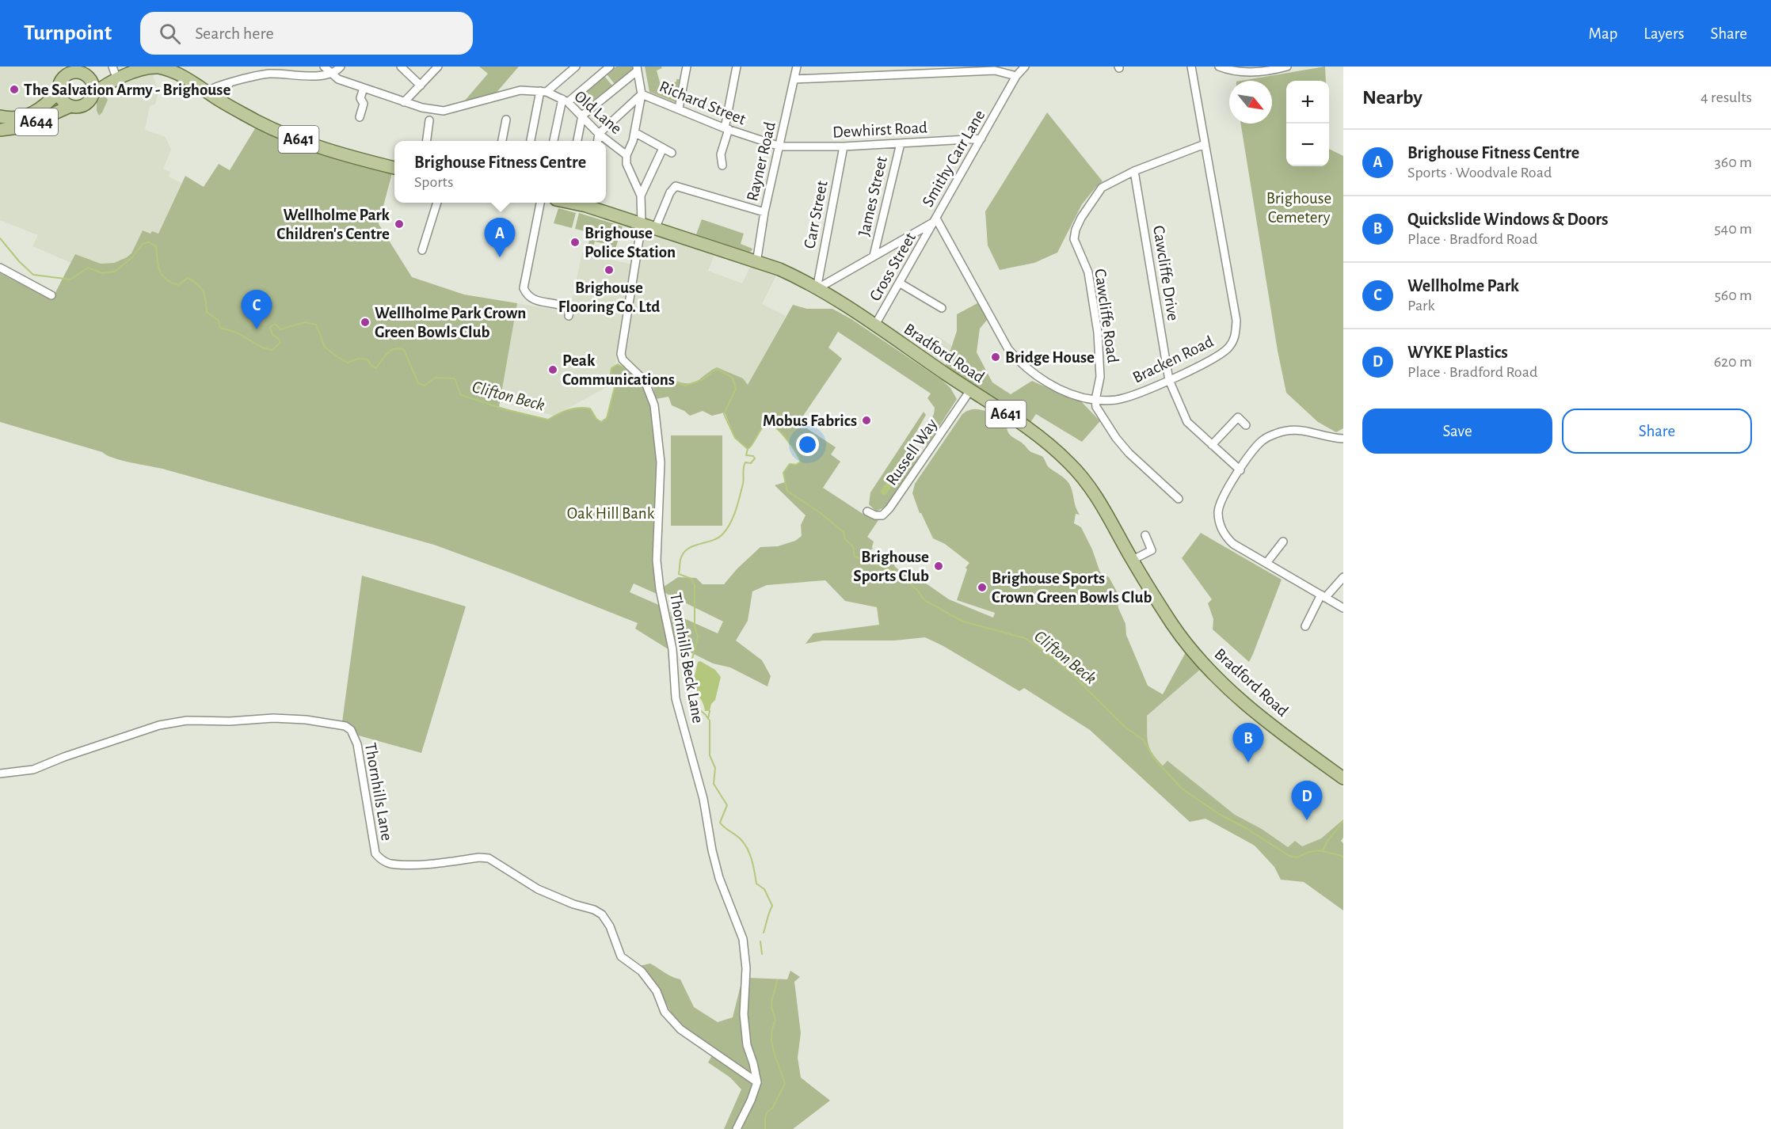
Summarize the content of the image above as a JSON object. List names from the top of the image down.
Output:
{
  "streets": {
    "main road": ["A644", "A641", "Bradford Road"],
    "street": [
      "Richard Street",
      "Old Lane",
      "Dewhirst Road",
      "Smithy Carr Lane",
      "Rayner Road",
      "James Street",
      "Carr Street",
      "Cross Street",
      "Cawcliffe Drive",
      "Cawcliffe Road",
      "Bracken Road",
      "Russell Way",
      "Thornhills Beck Lane",
      "Thornhills Lane"
    ]
  },
  "crossings": [
    ["Richard Street", "Dewhirst Road"],
    ["Richard Street", "Rayner Road"],
    ["A644", "A641"],
    ["Dewhirst Road", "Smithy Carr Lane"],
    ["Dewhirst Road", "Rayner Road"],
    ["Dewhirst Road", "James Street"],
    ["Dewhirst Road", "Carr Street"],
    ["Smithy Carr Lane", "James Street"],
    ["Smithy Carr Lane", "Carr Street"],
    ["Smithy Carr Lane", "Cross Street"],
    ["Smithy Carr Lane", "Bradford Road"],
    ["Smithy Carr Lane", "Bracken Road"],
    ["Rayner Road", "Bradford Road"],
    ["Carr Street", "Bradford Road"],
    ["Cross Street", "Bradford Road"],
    ["Cross Street", "Bracken Road"],
    ["Cawcliffe Drive", "Cawcliffe Road"],
    ["Cawcliffe Drive", "Bracken Road"],
    ["Cawcliffe Road", "Bracken Road"],
    ["Bradford Road", "Russell Way"],
    ["Bradford Road", "Thornhills Beck Lane"],
    ["Thornhills Beck Lane", "Thornhills Lane"]
  ],
  "water": ["Clifton Beck"],
  "parks": ["Brighouse Cemetery", "Oak Hill Bank"],
  "places": [
    "The Salvation Army - Brighouse",
    "Wellholme Park Children's Centre",
    "Brighouse Police Station",
    "Brighouse Flooring Co. Ltd",
    "Wellholme Park Crown Green Bowls Club",
    "Bridge House",
    "Peak Communications",
    "Mobus Fabrics",
    "Brighouse Sports Club",
    "Brighouse Sports Crown Green Bowls Club"
  ],
  "north": "bottom right",
  "page": {
    "header": "Turnpoint",
    "search": "Search here",
    "nav": ["Map", "Layers", "Share"],
    "heading": ["Nearby", "4 results"],
    "map_buttons": ["+", "−"],
    "list": [
      {
        "mark": "A",
        "name": "Brighouse Fitness Centre",
        "note": "Sports · Woodvale Road",
        "value": "360 m"
      },
      {
        "mark": "B",
        "name": "Quickslide Windows & Doors",
        "note": "Place · Bradford Road",
        "value": "540 m"
      },
      {
        "mark": "C",
        "name": "Wellholme Park",
        "note": "Park",
        "value": "560 m"
      },
      {
        "mark": "D",
        "name": "WYKE Plastics",
        "note": "Place · Bradford Road",
        "value": "620 m"
      }
    ],
    "popup": ["Brighouse Fitness Centre", "Sports"],
    "pins": [
      "A",
      "C",
      "B",
      "D"
    ],
    "buttons": ["Save", "Share"]
  }
}
